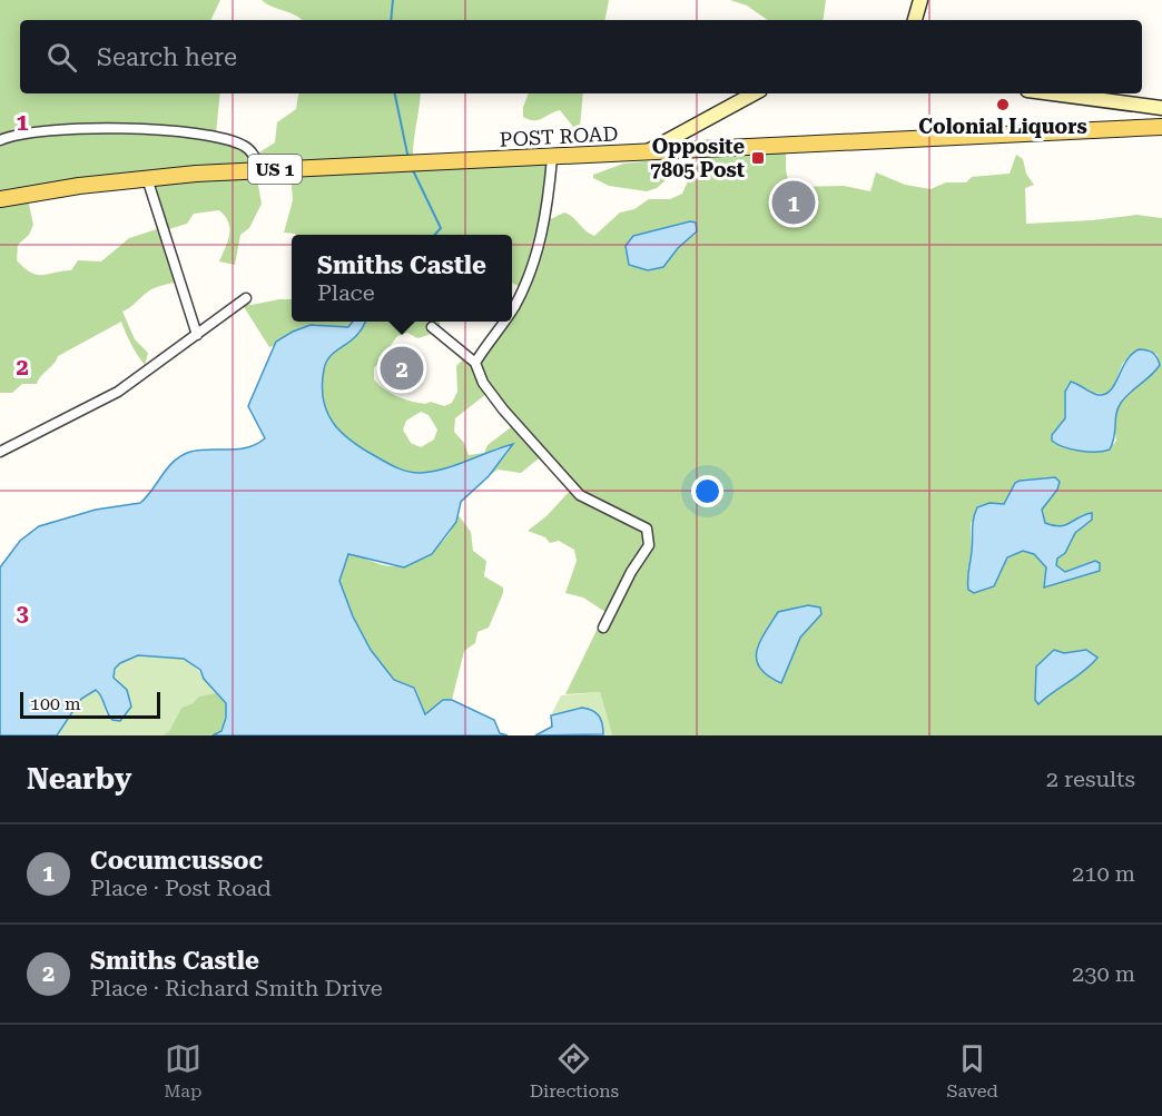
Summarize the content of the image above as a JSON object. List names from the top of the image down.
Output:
{
  "streets": {
    "main road": ["POST ROAD", "US 1"]
  },
  "places": {
    "other": ["Colonial Liquors"],
    "transit": ["Opposite 7805 Post"]
  },
  "scale_bar": "100 m",
  "page": {
    "search": "Search here",
    "pins": ["1", "2"],
    "popup": ["Smiths Castle", "Place"],
    "scale": "100 m",
    "heading": ["Nearby", "2 results"],
    "list": [
      {
        "mark": "1",
        "name": "Cocumcussoc",
        "note": "Place · Post Road",
        "value": "210 m"
      },
      {
        "mark": "2",
        "name": "Smiths Castle",
        "note": "Place · Richard Smith Drive",
        "value": "230 m"
      }
    ],
    "nav": ["Map", "Directions", "Saved"]
  },
  "grid": {
    "rows": ["1", "2", "3"]
  }
}
